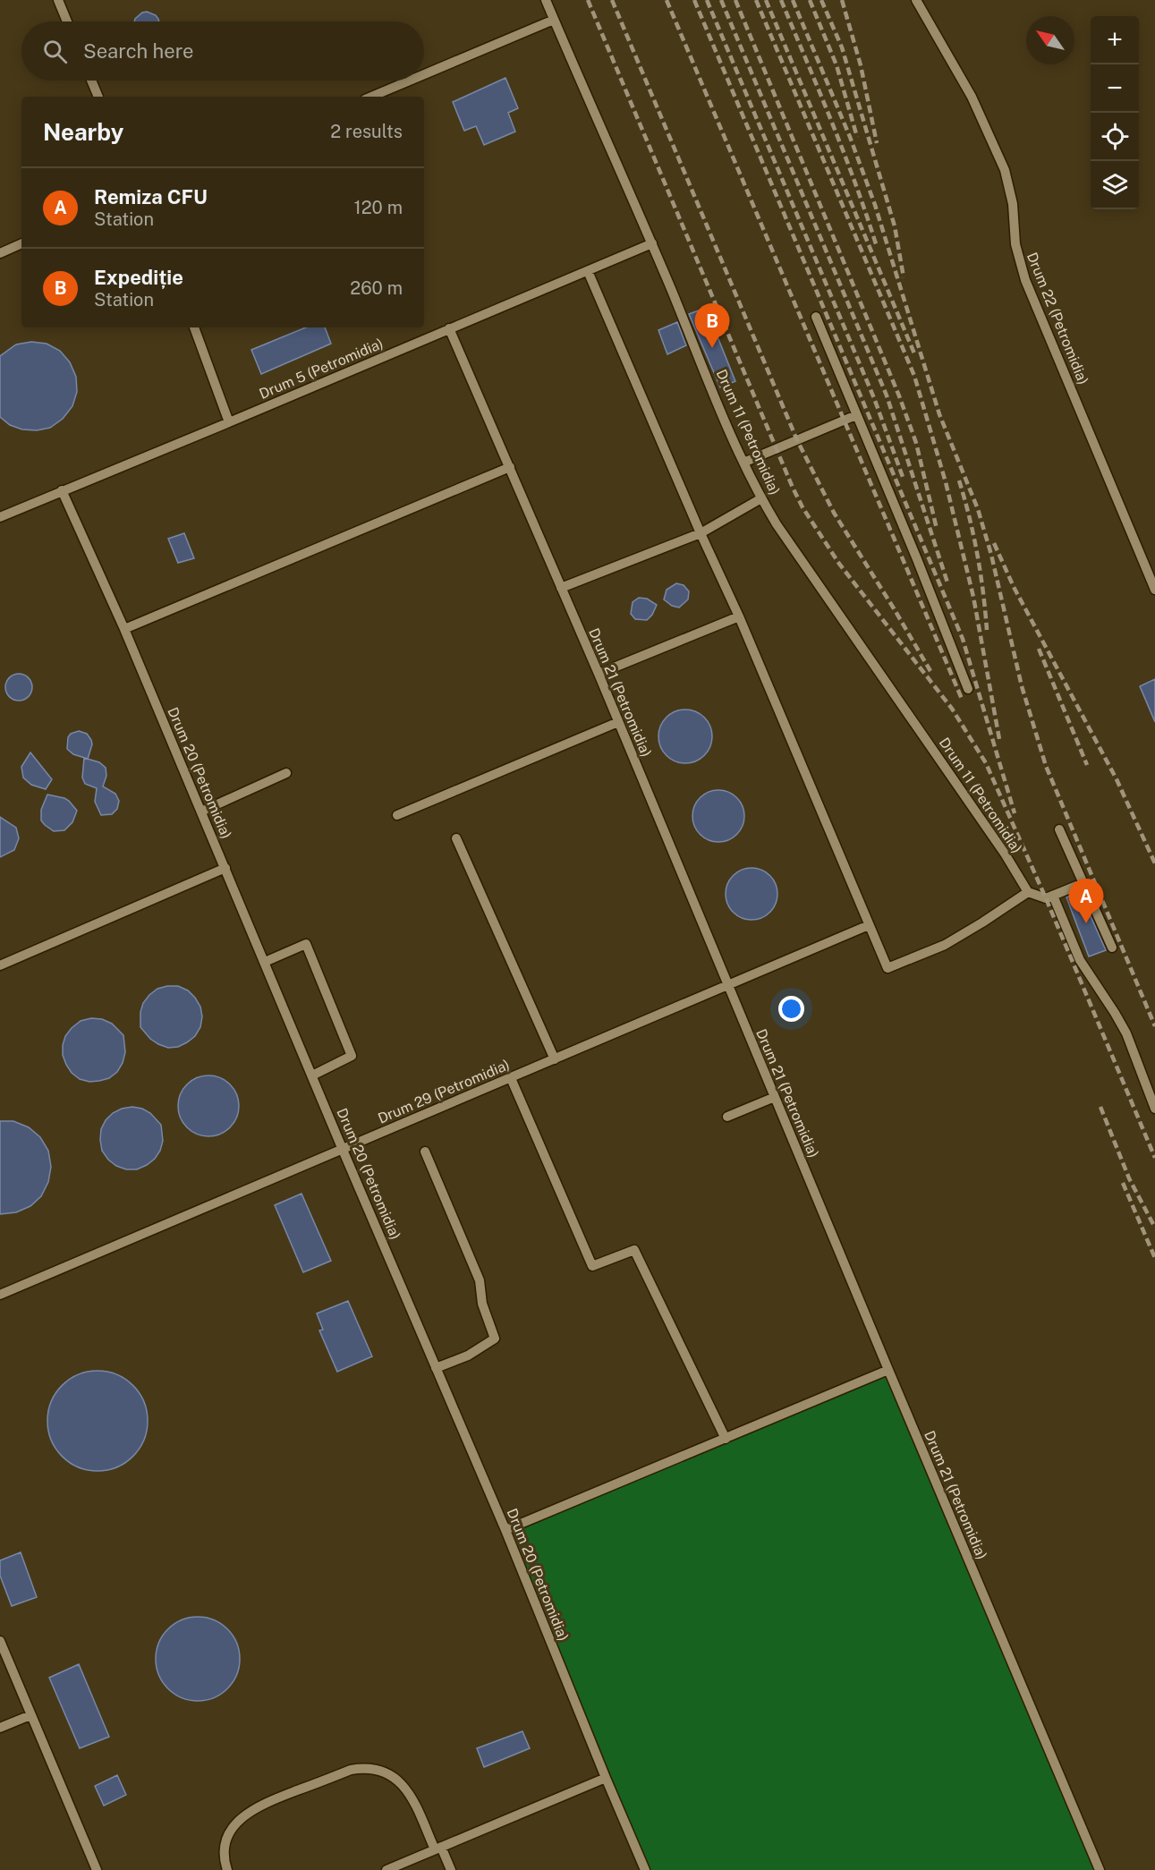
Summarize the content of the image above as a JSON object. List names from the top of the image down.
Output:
{
  "streets": {
    "lane": [
      "Drum 22 (Petromidia)",
      "Drum 5 (Petromidia)",
      "Drum 11 (Petromidia)",
      "Drum 21 (Petromidia)",
      "Drum 20 (Petromidia)",
      "Drum 29 (Petromidia)"
    ]
  },
  "crossings": [
    ["Drum 5 (Petromidia)", "Drum 11 (Petromidia)"],
    ["Drum 5 (Petromidia)", "Drum 21 (Petromidia)"],
    ["Drum 5 (Petromidia)", "Drum 20 (Petromidia)"],
    ["Drum 21 (Petromidia)", "Drum 29 (Petromidia)"],
    ["Drum 20 (Petromidia)", "Drum 29 (Petromidia)"]
  ],
  "north": "top left",
  "page": {
    "map_buttons": ["+", "−"],
    "search": "Search here",
    "heading": ["Nearby", "2 results"],
    "list": [
      {
        "mark": "A",
        "name": "Remiza CFU",
        "note": "Station",
        "value": "120 m"
      },
      {
        "mark": "B",
        "name": "Expediție",
        "note": "Station",
        "value": "260 m"
      }
    ],
    "pins": ["B", "A"]
  }
}
